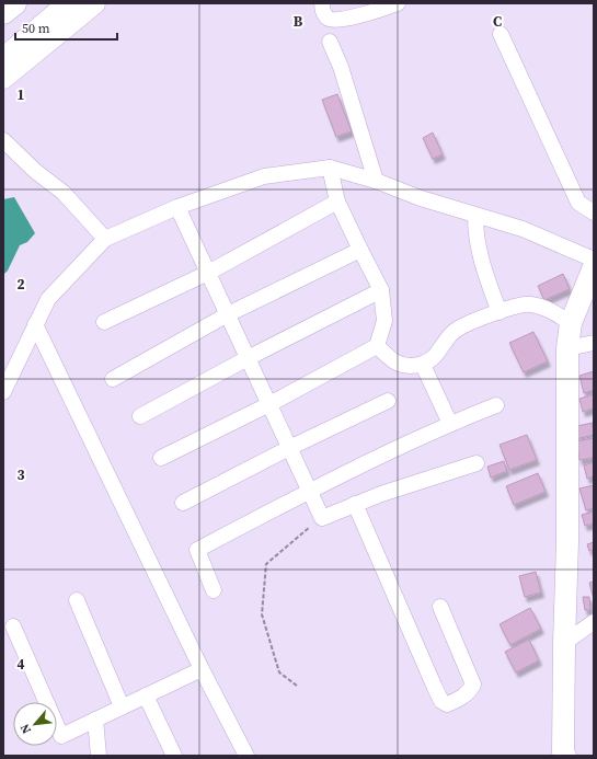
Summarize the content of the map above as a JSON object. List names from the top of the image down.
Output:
{
  "scale_bar": "50 m",
  "north": "bottom left",
  "grid": {
    "columns": ["B", "C"],
    "rows": [
      "1",
      "2",
      "3",
      "4"
    ]
  }
}
